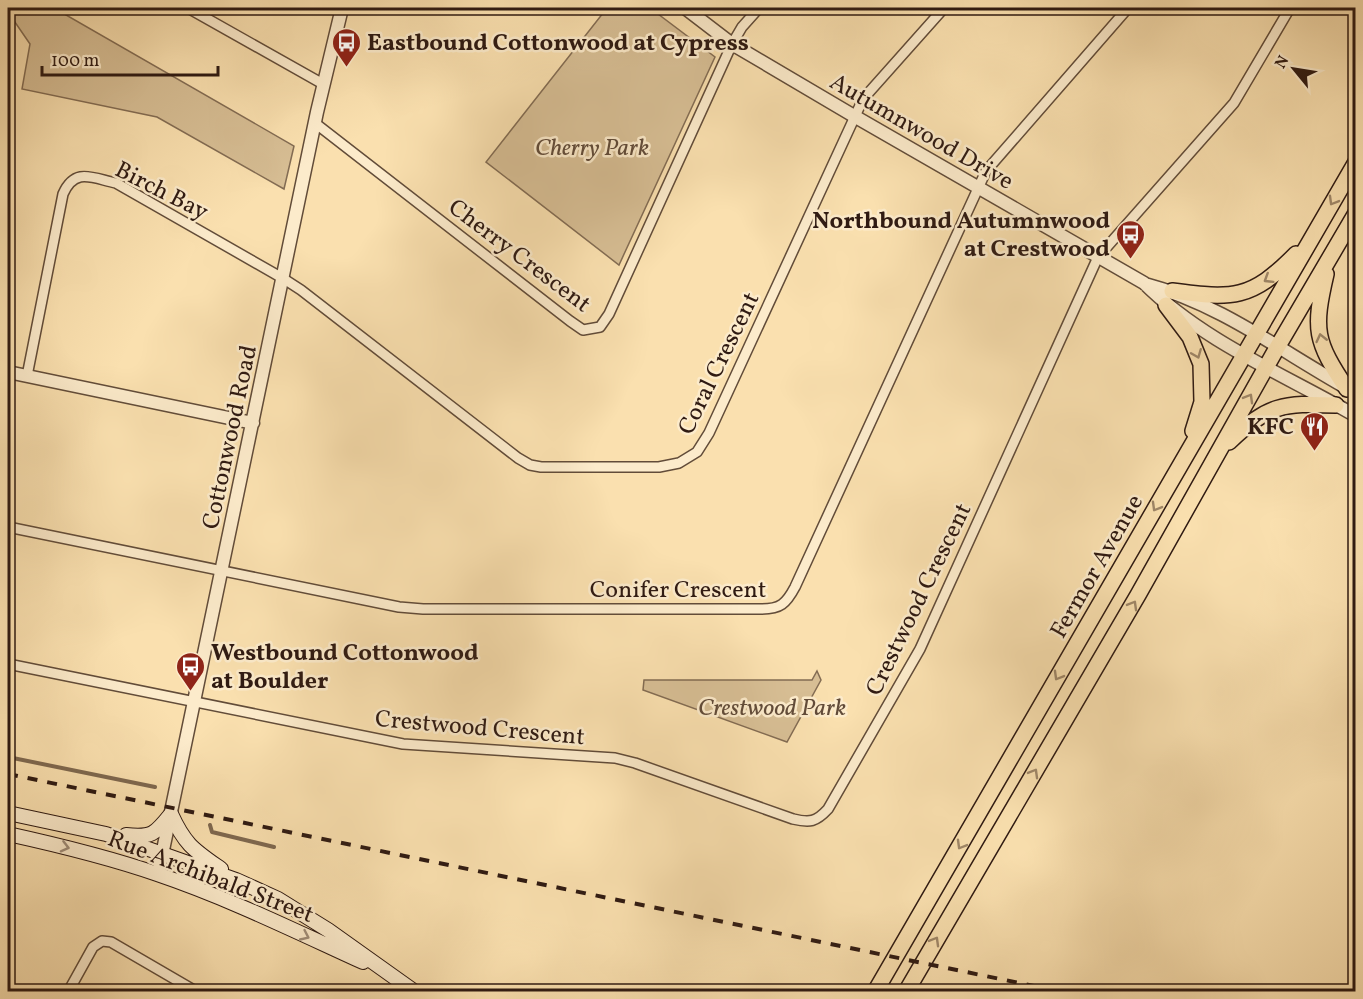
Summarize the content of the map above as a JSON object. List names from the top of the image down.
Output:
{
  "streets": {
    "highway": ["Fermor Avenue"],
    "main road": ["Rue Archibald Street"],
    "street": [
      "Autumnwood Drive",
      "Birch Bay",
      "Cherry Crescent",
      "Coral Crescent",
      "Cottonwood Road",
      "Conifer Crescent",
      "Crestwood Crescent"
    ]
  },
  "crossings": [
    ["Autumnwood Drive", "Cherry Crescent"],
    ["Autumnwood Drive", "Coral Crescent"],
    ["Autumnwood Drive", "Fermor Avenue"],
    ["Autumnwood Drive", "Conifer Crescent"],
    ["Autumnwood Drive", "Crestwood Crescent"],
    ["Birch Bay", "Coral Crescent"],
    ["Birch Bay", "Cottonwood Road"],
    ["Cherry Crescent", "Cottonwood Road"],
    ["Coral Crescent", "Cottonwood Road"],
    ["Cottonwood Road", "Conifer Crescent"],
    ["Cottonwood Road", "Crestwood Crescent"],
    ["Cottonwood Road", "Rue Archibald Street"]
  ],
  "parks": ["Cherry Park", "Crestwood Park"],
  "places": {
    "bus stop": ["Eastbound Cottonwood at Cypress", "Northbound Autumnwood at Crestwood", "Westbound Cottonwood at Boulder"],
    "restaurant": ["KFC"]
  },
  "scale_bar": "100 m",
  "north": "top left"
}
